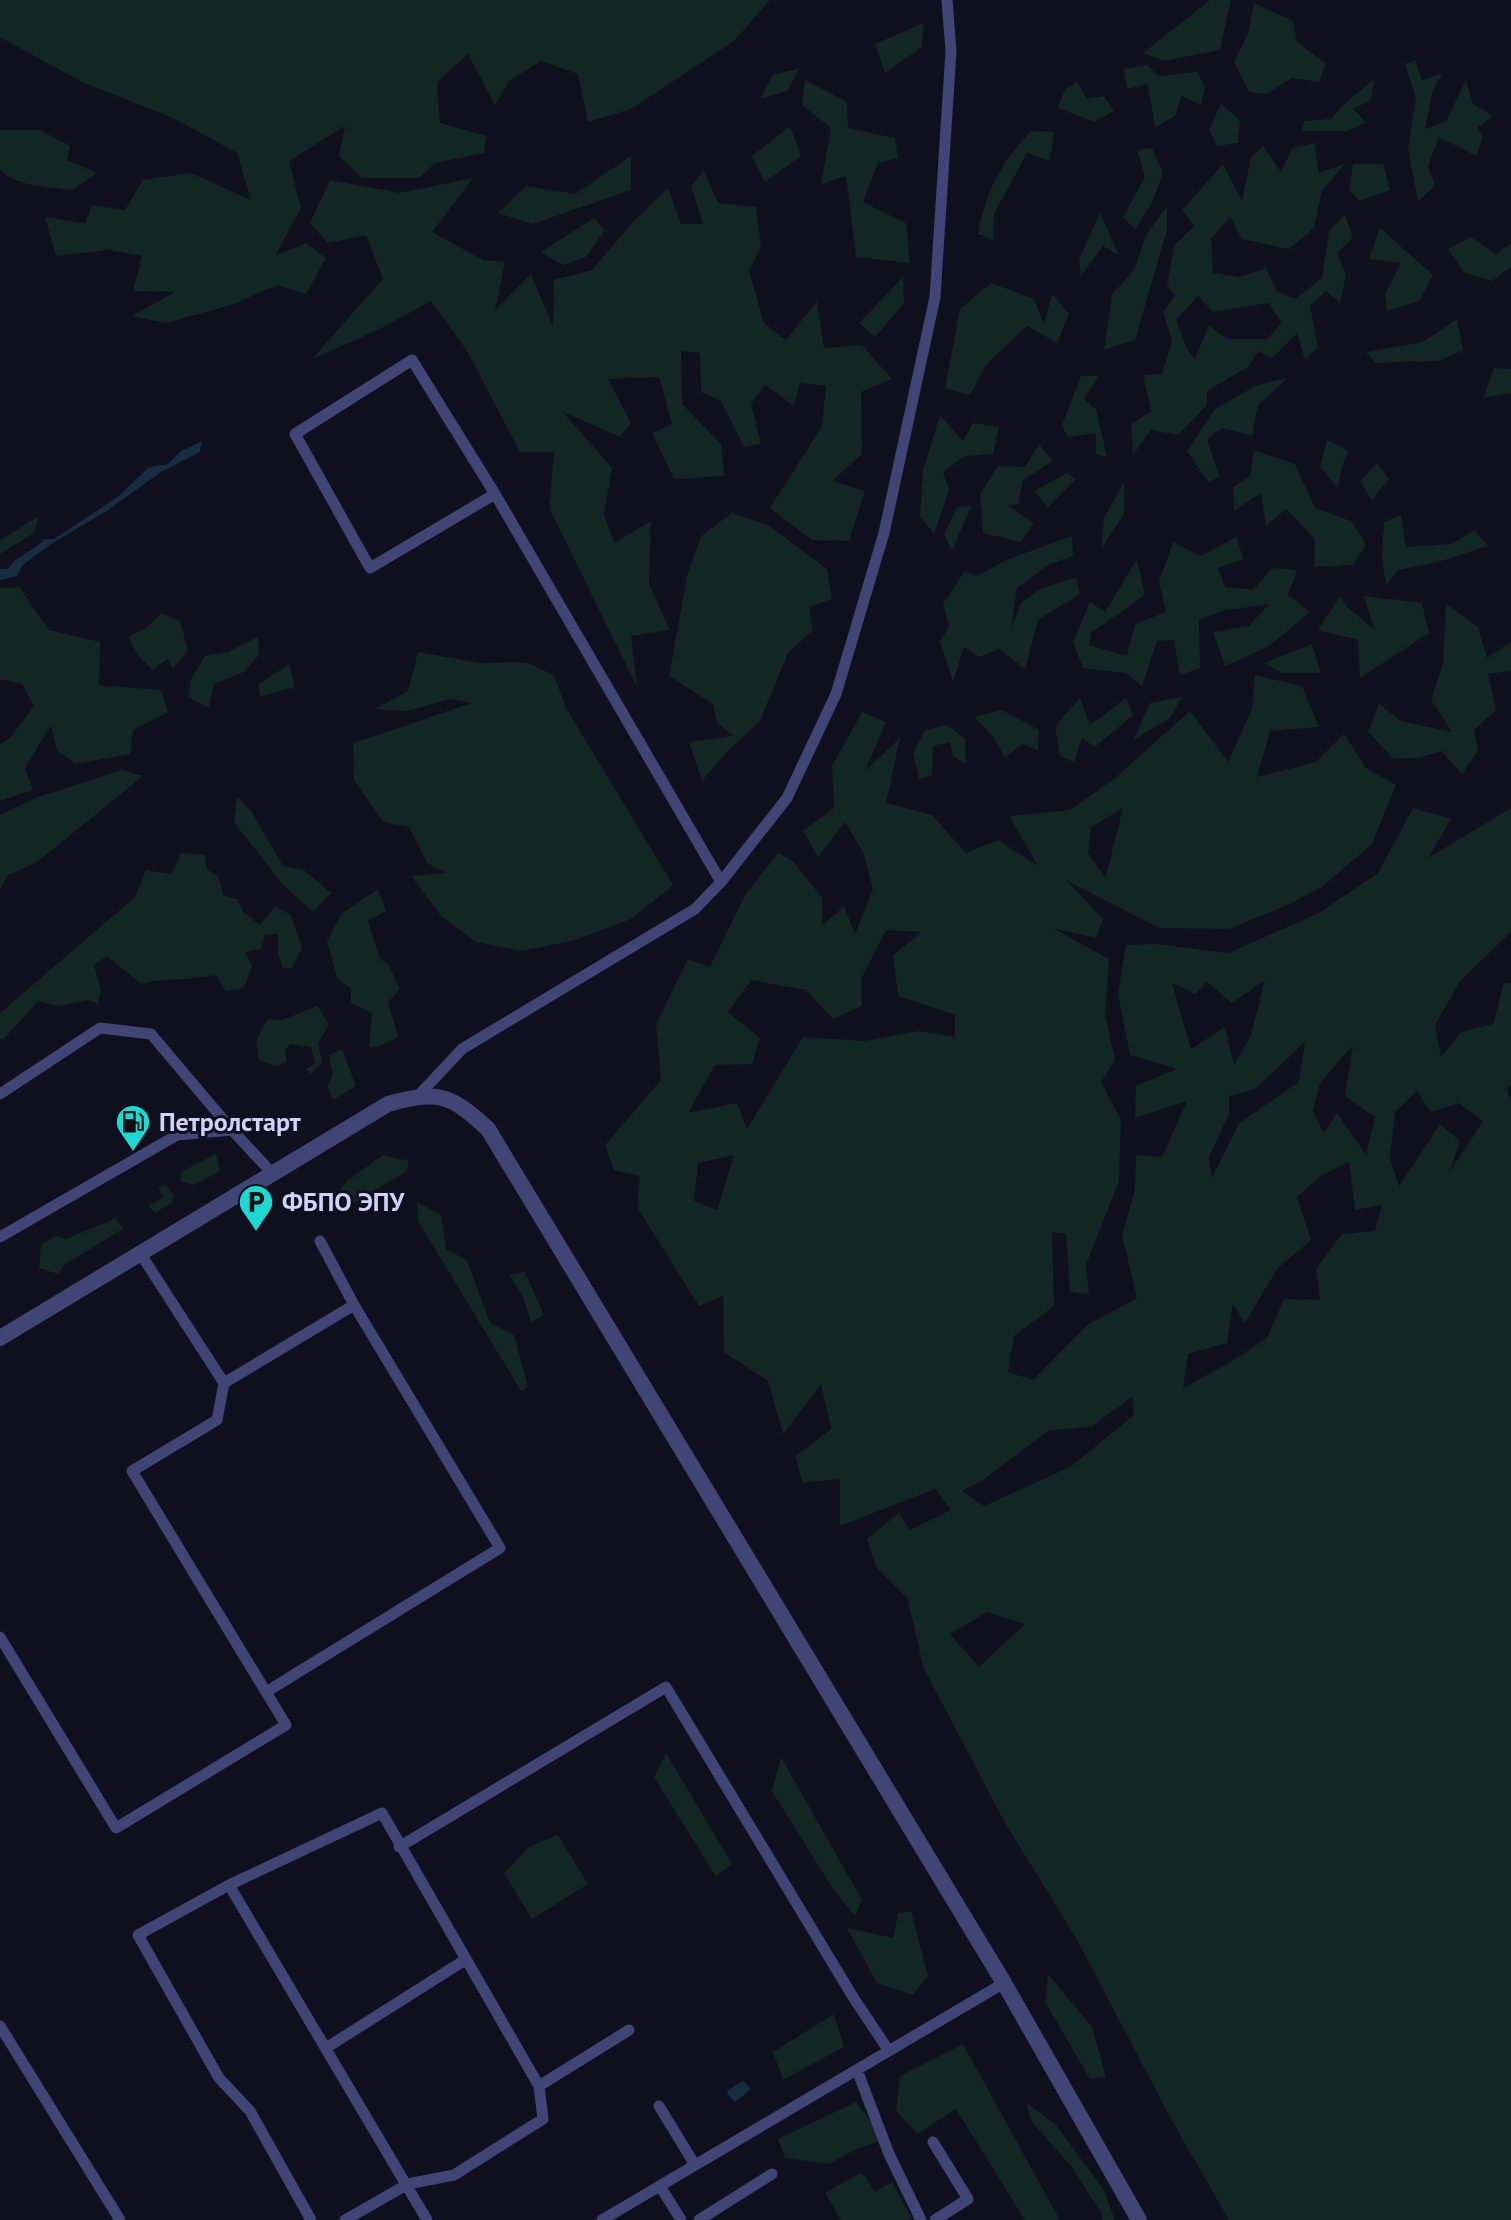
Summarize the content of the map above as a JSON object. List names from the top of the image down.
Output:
{
  "places": {
    "fuel station": ["Петролстарт"],
    "parking": ["ФБПО ЭПУ"]
  }
}
